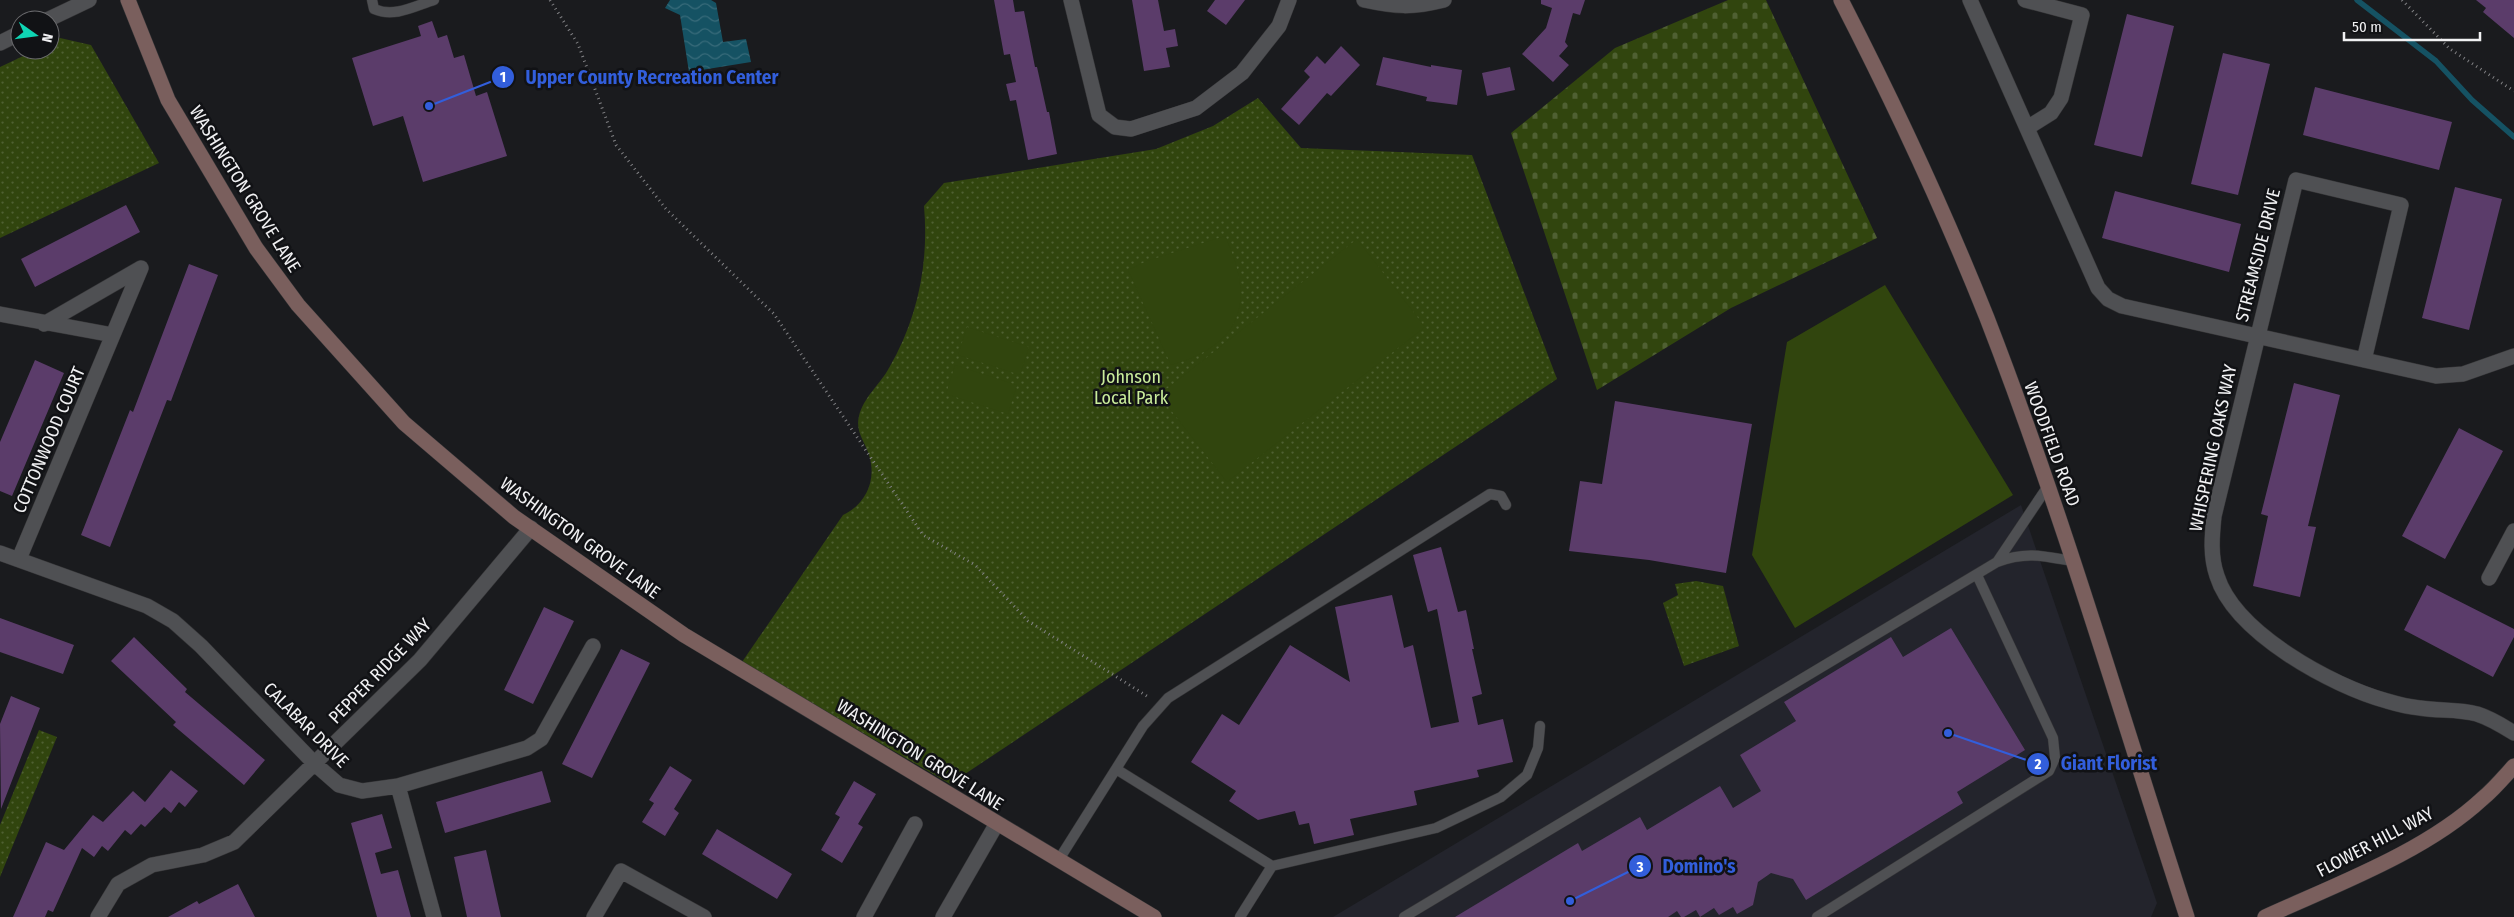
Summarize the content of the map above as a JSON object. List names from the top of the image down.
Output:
{
  "streets": {
    "street": [
      "WASHINGTON GROVE LANE",
      "STREAMSIDE DRIVE",
      "COTTONWOOD COURT",
      "WOODFIELD ROAD",
      "WHISPERING OAKS WAY",
      "PEPPER RIDGE WAY",
      "CALABAR DRIVE",
      "FLOWER HILL WAY"
    ]
  },
  "crossings": [
    ["WASHINGTON GROVE LANE", "PEPPER RIDGE WAY"],
    ["STREAMSIDE DRIVE", "WHISPERING OAKS WAY"],
    ["COTTONWOOD COURT", "CALABAR DRIVE"],
    ["PEPPER RIDGE WAY", "CALABAR DRIVE"]
  ],
  "parks": ["Johnson Local Park"],
  "places": ["Upper County Recreation Center", "Giant Florist", "Domino's"],
  "scale_bar": "50 m",
  "north": "right"
}
